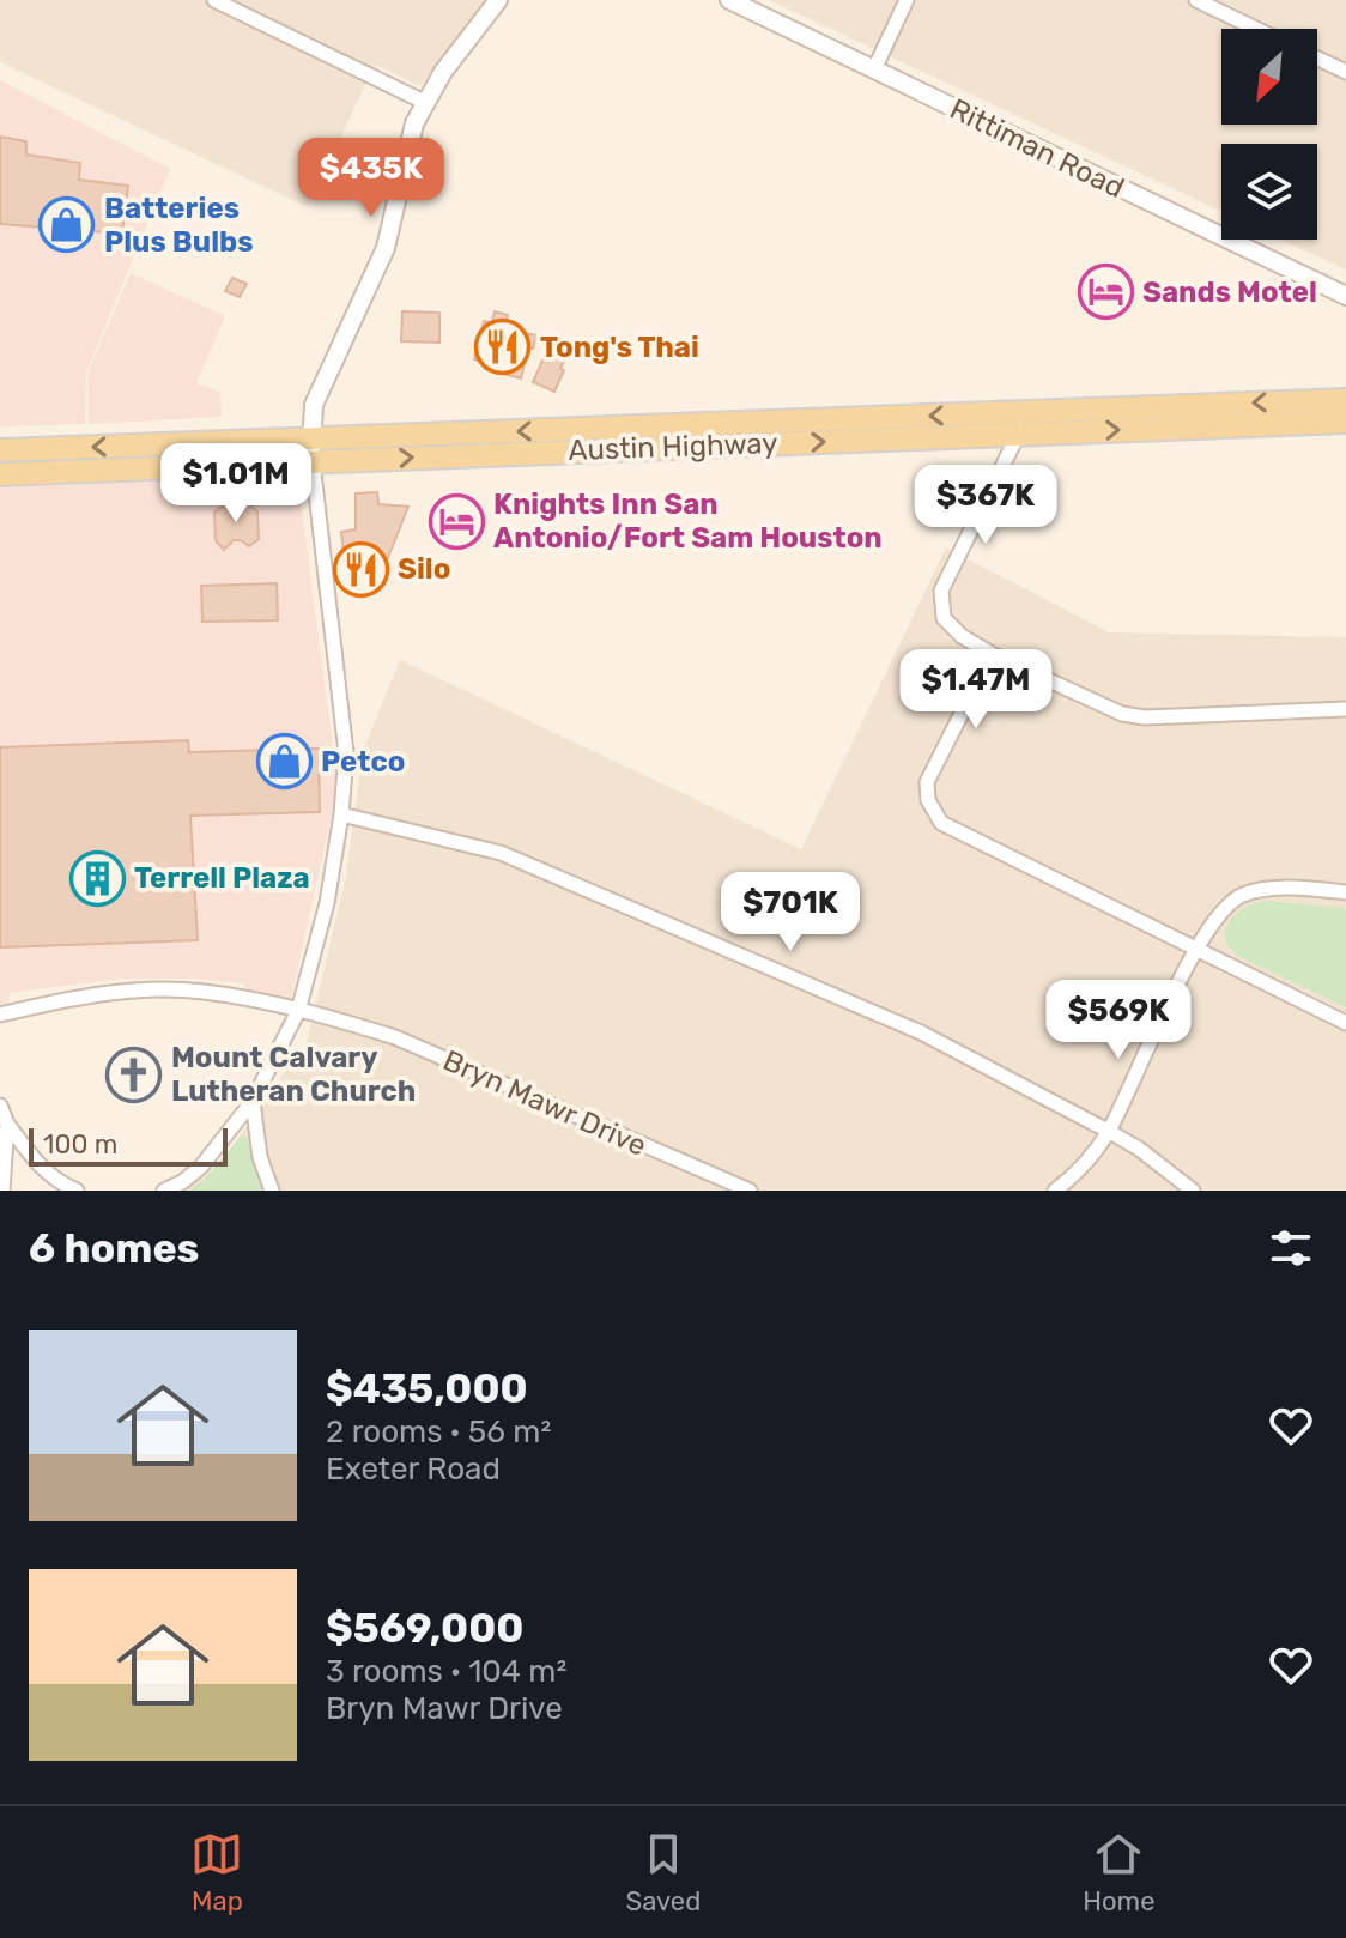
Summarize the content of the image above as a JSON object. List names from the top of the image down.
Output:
{
  "streets": {
    "main road": ["Austin Highway"],
    "street": ["Rittiman Road", "Bryn Mawr Drive"]
  },
  "places": {
    "shop": ["Batteries Plus Bulbs", "Petco"],
    "hotel": ["Sands Motel", "Knights Inn San Antonio/Fort Sam Houston"],
    "restaurant": ["Tong's Thai", "Silo"],
    "building": ["Terrell Plaza"],
    "church": ["Mount Calvary Lutheran Church"]
  },
  "scale_bar": "100 m",
  "north": "bottom left",
  "page": {
    "price": [
      "$435K",
      "$1.01M",
      "$367K",
      "$1.47M",
      "$701K",
      "$569K"
    ],
    "scale": "100 m",
    "heading": "6 homes",
    "list": [
      {
        "name": "$435,000",
        "note": "2 rooms · 56 m² · Exeter Road"
      },
      {
        "name": "$569,000",
        "note": "3 rooms · 104 m² · Bryn Mawr Drive"
      }
    ],
    "tabs": ["Map", "Saved", "Home"]
  }
}
